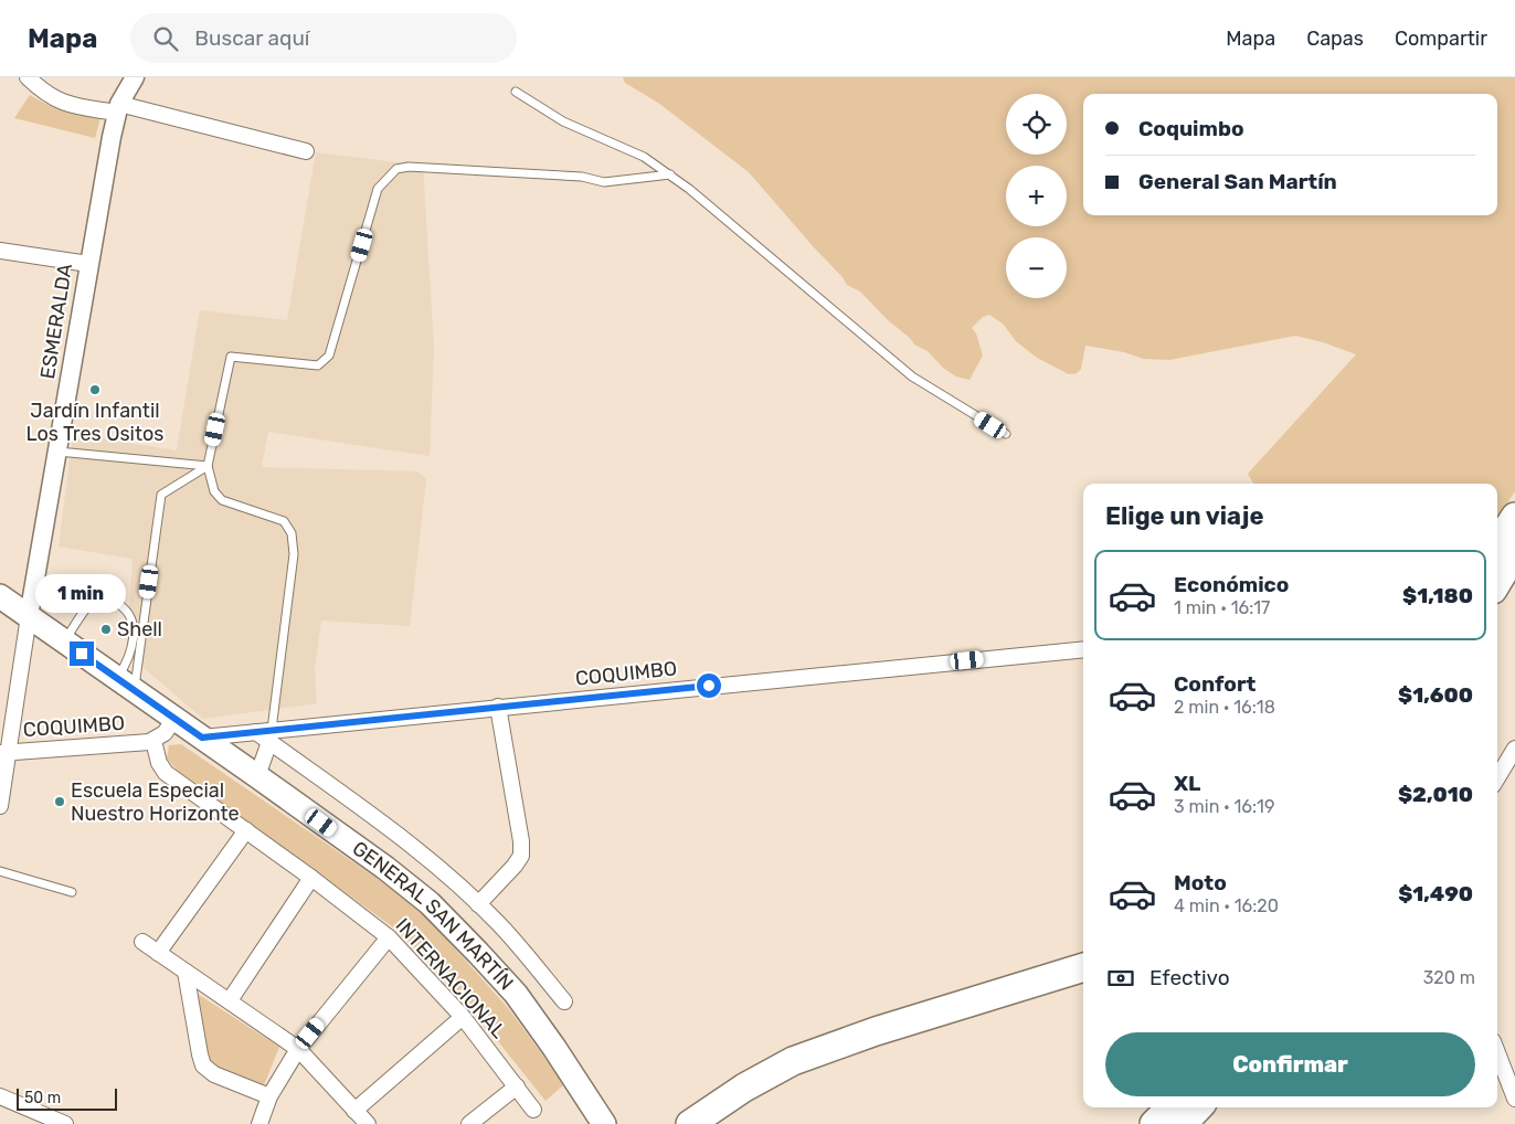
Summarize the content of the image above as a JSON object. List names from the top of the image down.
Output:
{
  "streets": {
    "main road": ["GENERAL SAN MARTÍN"],
    "street": ["ESMERALDA", "COQUIMBO", "INTERNACIONAL"]
  },
  "crossings": [
    ["ESMERALDA", "COQUIMBO"],
    ["ESMERALDA", "GENERAL SAN MARTÍN"],
    ["COQUIMBO", "GENERAL SAN MARTÍN"],
    ["COQUIMBO", "INTERNACIONAL"]
  ],
  "places": ["Jardín Infantil Los Tres Ositos", "Shell", "Escuela Especial Nuestro Horizonte"],
  "scale_bar": "50 m",
  "page": {
    "header": "Mapa",
    "search": "Buscar aquí",
    "nav": ["Mapa", "Capas", "Compartir"],
    "map_buttons": ["+", "−"],
    "banner": ["Coquimbo", "General San Martín"],
    "heading": "Elige un viaje",
    "list": [
      {
        "name": "Económico",
        "note": "1 min · 16:17",
        "value": "$1,180"
      },
      {
        "name": "Confort",
        "note": "2 min · 16:18",
        "value": "$1,600"
      },
      {
        "name": "XL",
        "note": "3 min · 16:19",
        "value": "$2,010"
      },
      {
        "name": "Moto",
        "note": "4 min · 16:20",
        "value": "$1,490"
      }
    ],
    "bubble": "1 min",
    "pay": ["Efectivo", "320 m"],
    "buttons": "Confirmar",
    "scale": "50 m"
  }
}
